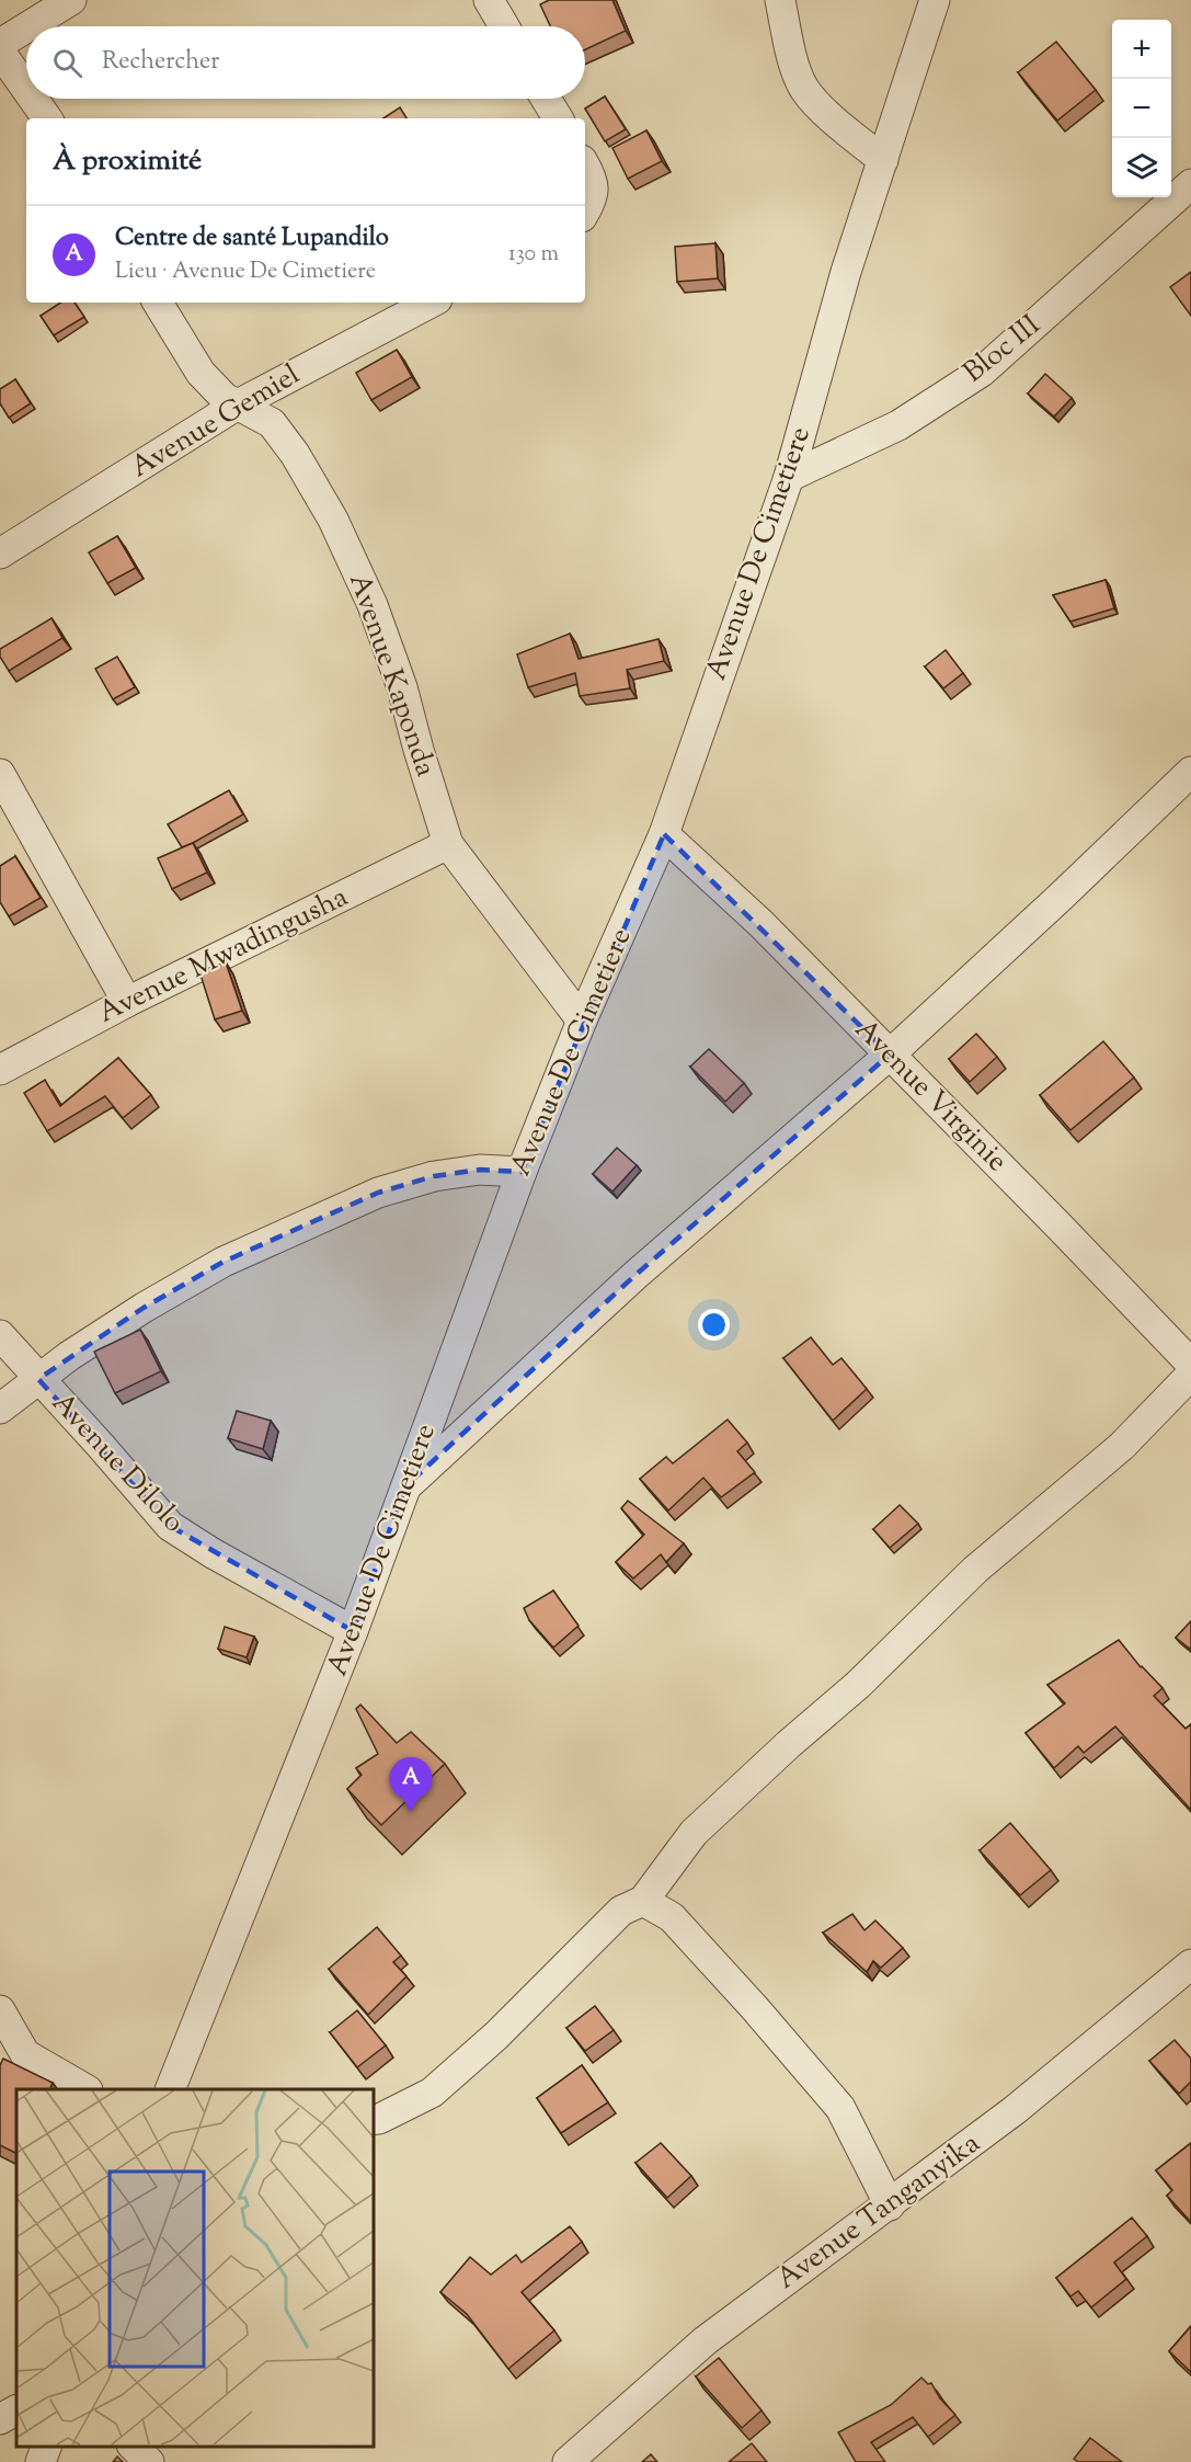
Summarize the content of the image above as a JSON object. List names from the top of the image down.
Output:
{
  "streets": {
    "street": [
      "Bloc III",
      "Avenue Gemiel",
      "Avenue De Cimetiere",
      "Avenue Kaponda",
      "Avenue Mwadingusha",
      "Avenue Virginie",
      "Avenue Dilolo",
      "Avenue Tanganyika"
    ]
  },
  "crossings": [
    ["Bloc III", "Avenue De Cimetiere"],
    ["Avenue Gemiel", "Avenue Kaponda"],
    ["Avenue De Cimetiere", "Avenue Kaponda"],
    ["Avenue De Cimetiere", "Avenue Virginie"],
    ["Avenue De Cimetiere", "Avenue Dilolo"],
    ["Avenue Kaponda", "Avenue Mwadingusha"]
  ],
  "page": {
    "map_buttons": ["+", "−"],
    "search": "Rechercher",
    "heading": "À proximité",
    "list": [
      {
        "mark": "A",
        "name": "Centre de santé Lupandilo",
        "note": "Lieu · Avenue De Cimetiere",
        "value": "130 m"
      }
    ],
    "pins": "A"
  }
}
